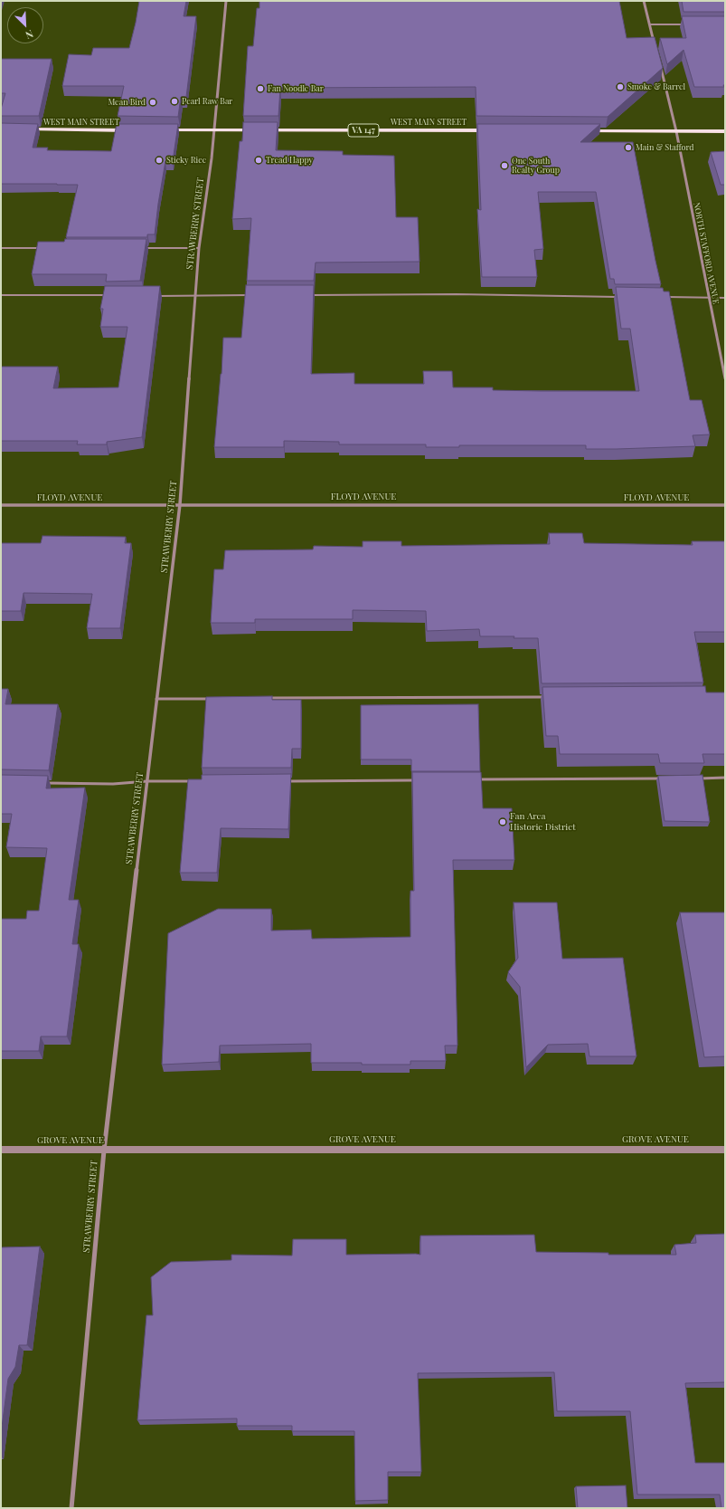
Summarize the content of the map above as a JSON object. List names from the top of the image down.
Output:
{
  "streets": {
    "main road": ["WEST MAIN STREET", "VA 147"],
    "street": [
      "STRAWBERRY STREET",
      "NORTH STAFFORD AVENUE",
      "FLOYD AVENUE",
      "GROVE AVENUE"
    ]
  },
  "crossings": [
    ["WEST MAIN STREET", "STRAWBERRY STREET"],
    ["STRAWBERRY STREET", "FLOYD AVENUE"],
    ["STRAWBERRY STREET", "GROVE AVENUE"]
  ],
  "places": [
    "Smoke & Barrel",
    "Fan Noodle Bar",
    "Pearl Raw Bar",
    "Mean Bird",
    "Main & Stafford",
    "Sticky Rice",
    "Tread Happy",
    "One South Realty Group",
    "Fan Area Historic District"
  ],
  "north": "bottom right"
}
